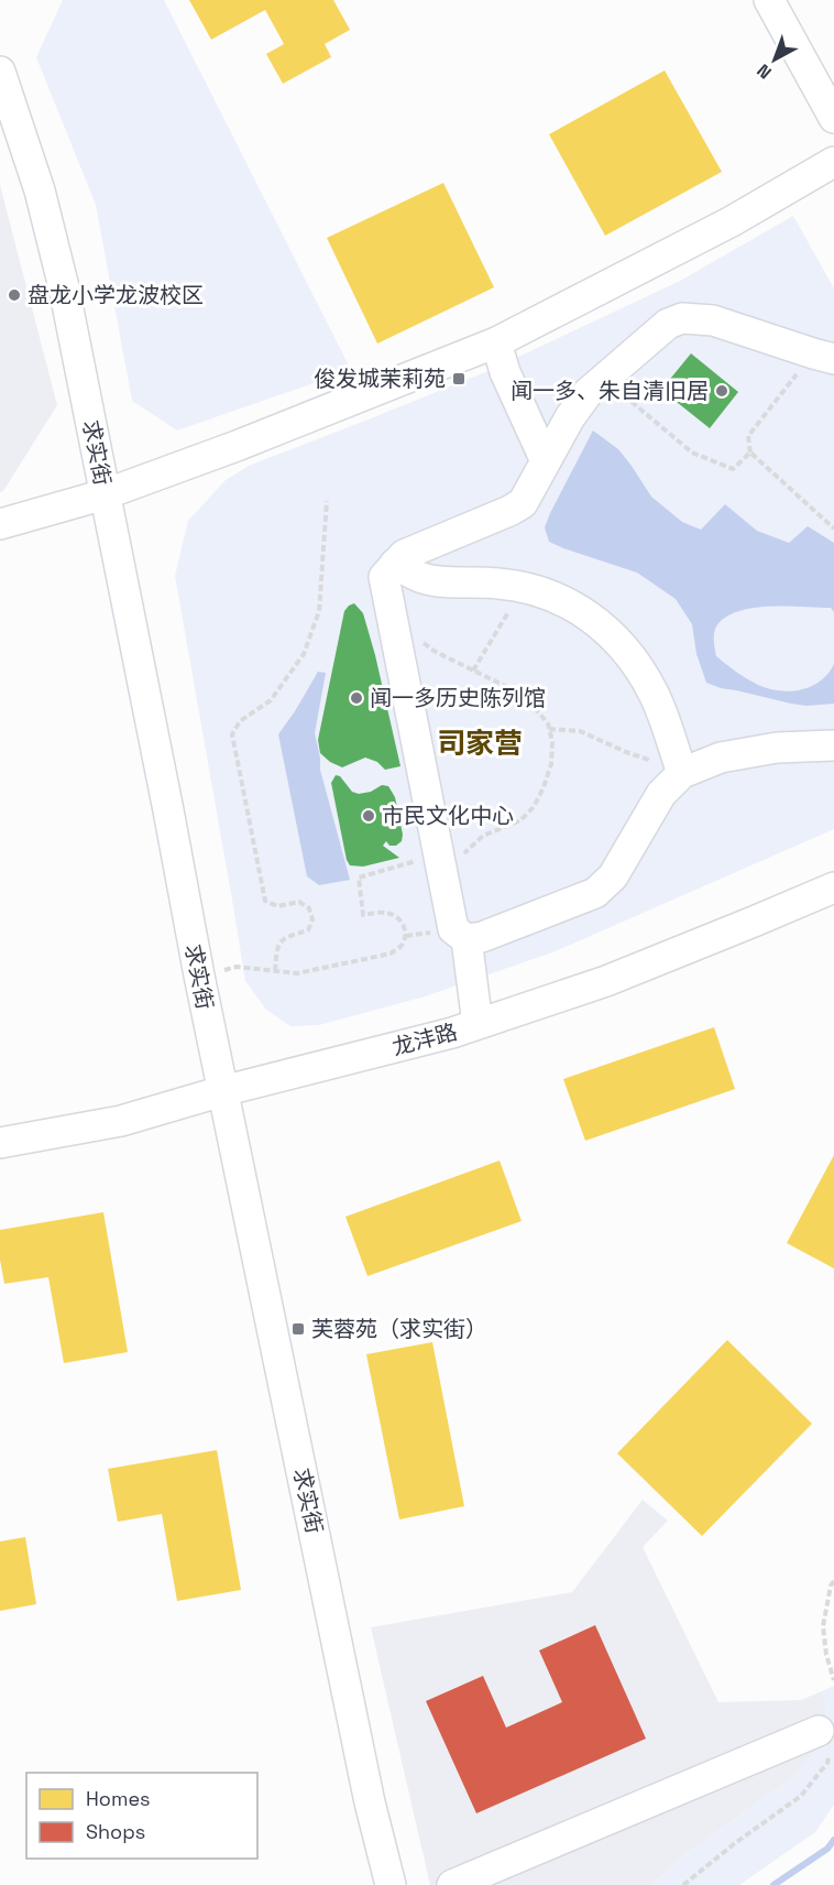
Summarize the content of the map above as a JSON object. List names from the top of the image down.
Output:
{
  "streets": {
    "street": ["求实街", "龙沣路"]
  },
  "crossings": [
    ["求实街", "龙沣路"]
  ],
  "districts": ["司家营"],
  "places": {
    "other": [
      "盘龙小学龙波校区",
      "闻一多、朱自清旧居",
      "闻一多历史陈列馆",
      "市民文化中心"
    ],
    "transit": ["俊发城茉莉苑", "芙蓉苑（求实街）"]
  },
  "legend": ["Homes", "Shops"],
  "north": "bottom left"
}
